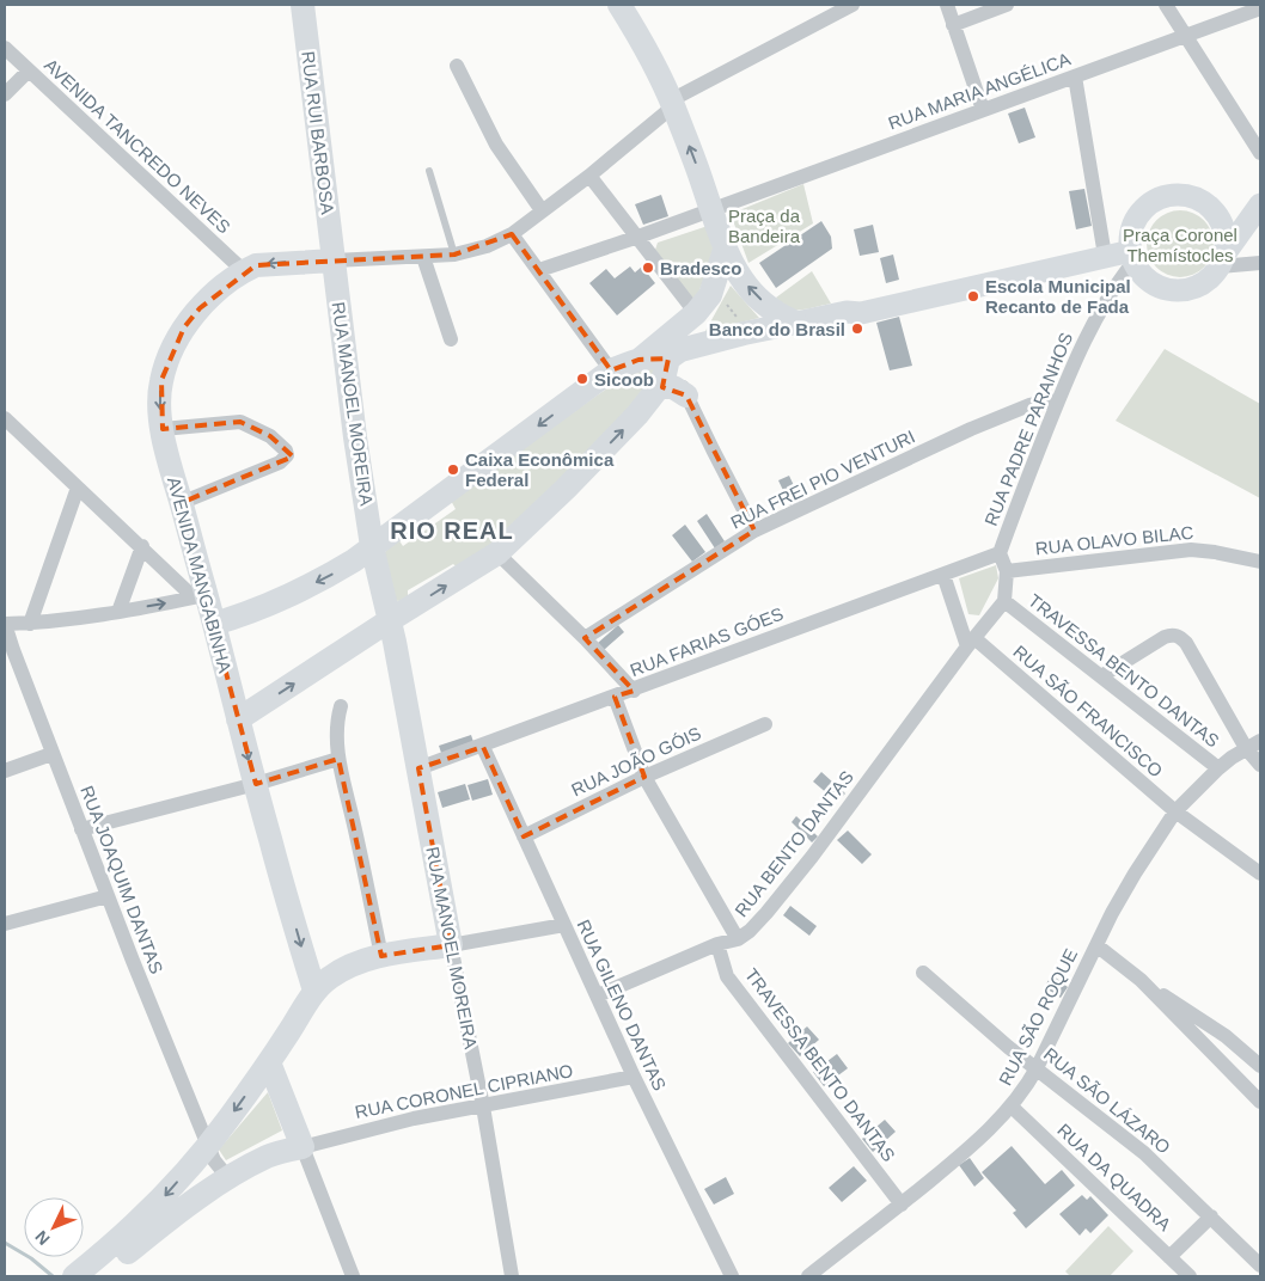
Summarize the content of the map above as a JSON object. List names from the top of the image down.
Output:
{
  "streets": {
    "main road": ["RUA RUI BARBOSA", "RUA MANOEL MOREIRA", "AVENIDA MANGABINHA"],
    "street": [
      "RUA MARIA ANGÉLICA",
      "AVENIDA TANCREDO NEVES",
      "RUA PADRE PARANHOS",
      "RUA FREI PIO VENTURI",
      "RUA OLAVO BILAC",
      "RUA FARIAS GÓES",
      "TRAVESSA BENTO DANTAS",
      "RUA SÃO FRANCISCO",
      "RUA JOÃO GÓIS",
      "RUA BENTO DANTAS",
      "RUA JOAQUIM DANTAS",
      "RUA GILENO DANTAS",
      "RUA SÃO ROQUE",
      "RUA CORONEL CIPRIANO",
      "RUA SÃO LÁZARO",
      "RUA DA QUADRA"
    ]
  },
  "crossings": [
    ["RUA RUI BARBOSA", "RUA MANOEL MOREIRA"],
    ["RUA RUI BARBOSA", "AVENIDA MANGABINHA"],
    ["AVENIDA TANCREDO NEVES", "AVENIDA MANGABINHA"],
    ["RUA MANOEL MOREIRA", "AVENIDA MANGABINHA"],
    ["RUA MANOEL MOREIRA", "RUA FARIAS GÓES"],
    ["RUA MANOEL MOREIRA", "RUA CORONEL CIPRIANO"],
    ["RUA PADRE PARANHOS", "RUA FREI PIO VENTURI"],
    ["RUA PADRE PARANHOS", "RUA FARIAS GÓES"],
    ["RUA FARIAS GÓES", "RUA GILENO DANTAS"],
    ["TRAVESSA BENTO DANTAS", "RUA BENTO DANTAS"],
    ["TRAVESSA BENTO DANTAS", "RUA SÃO ROQUE"],
    ["RUA SÃO FRANCISCO", "RUA BENTO DANTAS"],
    ["RUA SÃO FRANCISCO", "RUA SÃO ROQUE"],
    ["RUA JOÃO GÓIS", "RUA GILENO DANTAS"],
    ["RUA BENTO DANTAS", "RUA GILENO DANTAS"],
    ["RUA GILENO DANTAS", "RUA CORONEL CIPRIANO"],
    ["RUA SÃO ROQUE", "RUA SÃO LÁZARO"],
    ["RUA SÃO ROQUE", "RUA DA QUADRA"]
  ],
  "one_way": ["AVENIDA MANGABINHA"],
  "districts": ["RIO REAL"],
  "parks": ["Praça da Bandeira", "Praça Coronel Themístocles"],
  "places": [
    "Bradesco",
    "Escola Municipal Recanto de Fada",
    "Banco do Brasil",
    "Sicoob",
    "Caixa Econômica Federal"
  ],
  "north": "bottom left"
}
